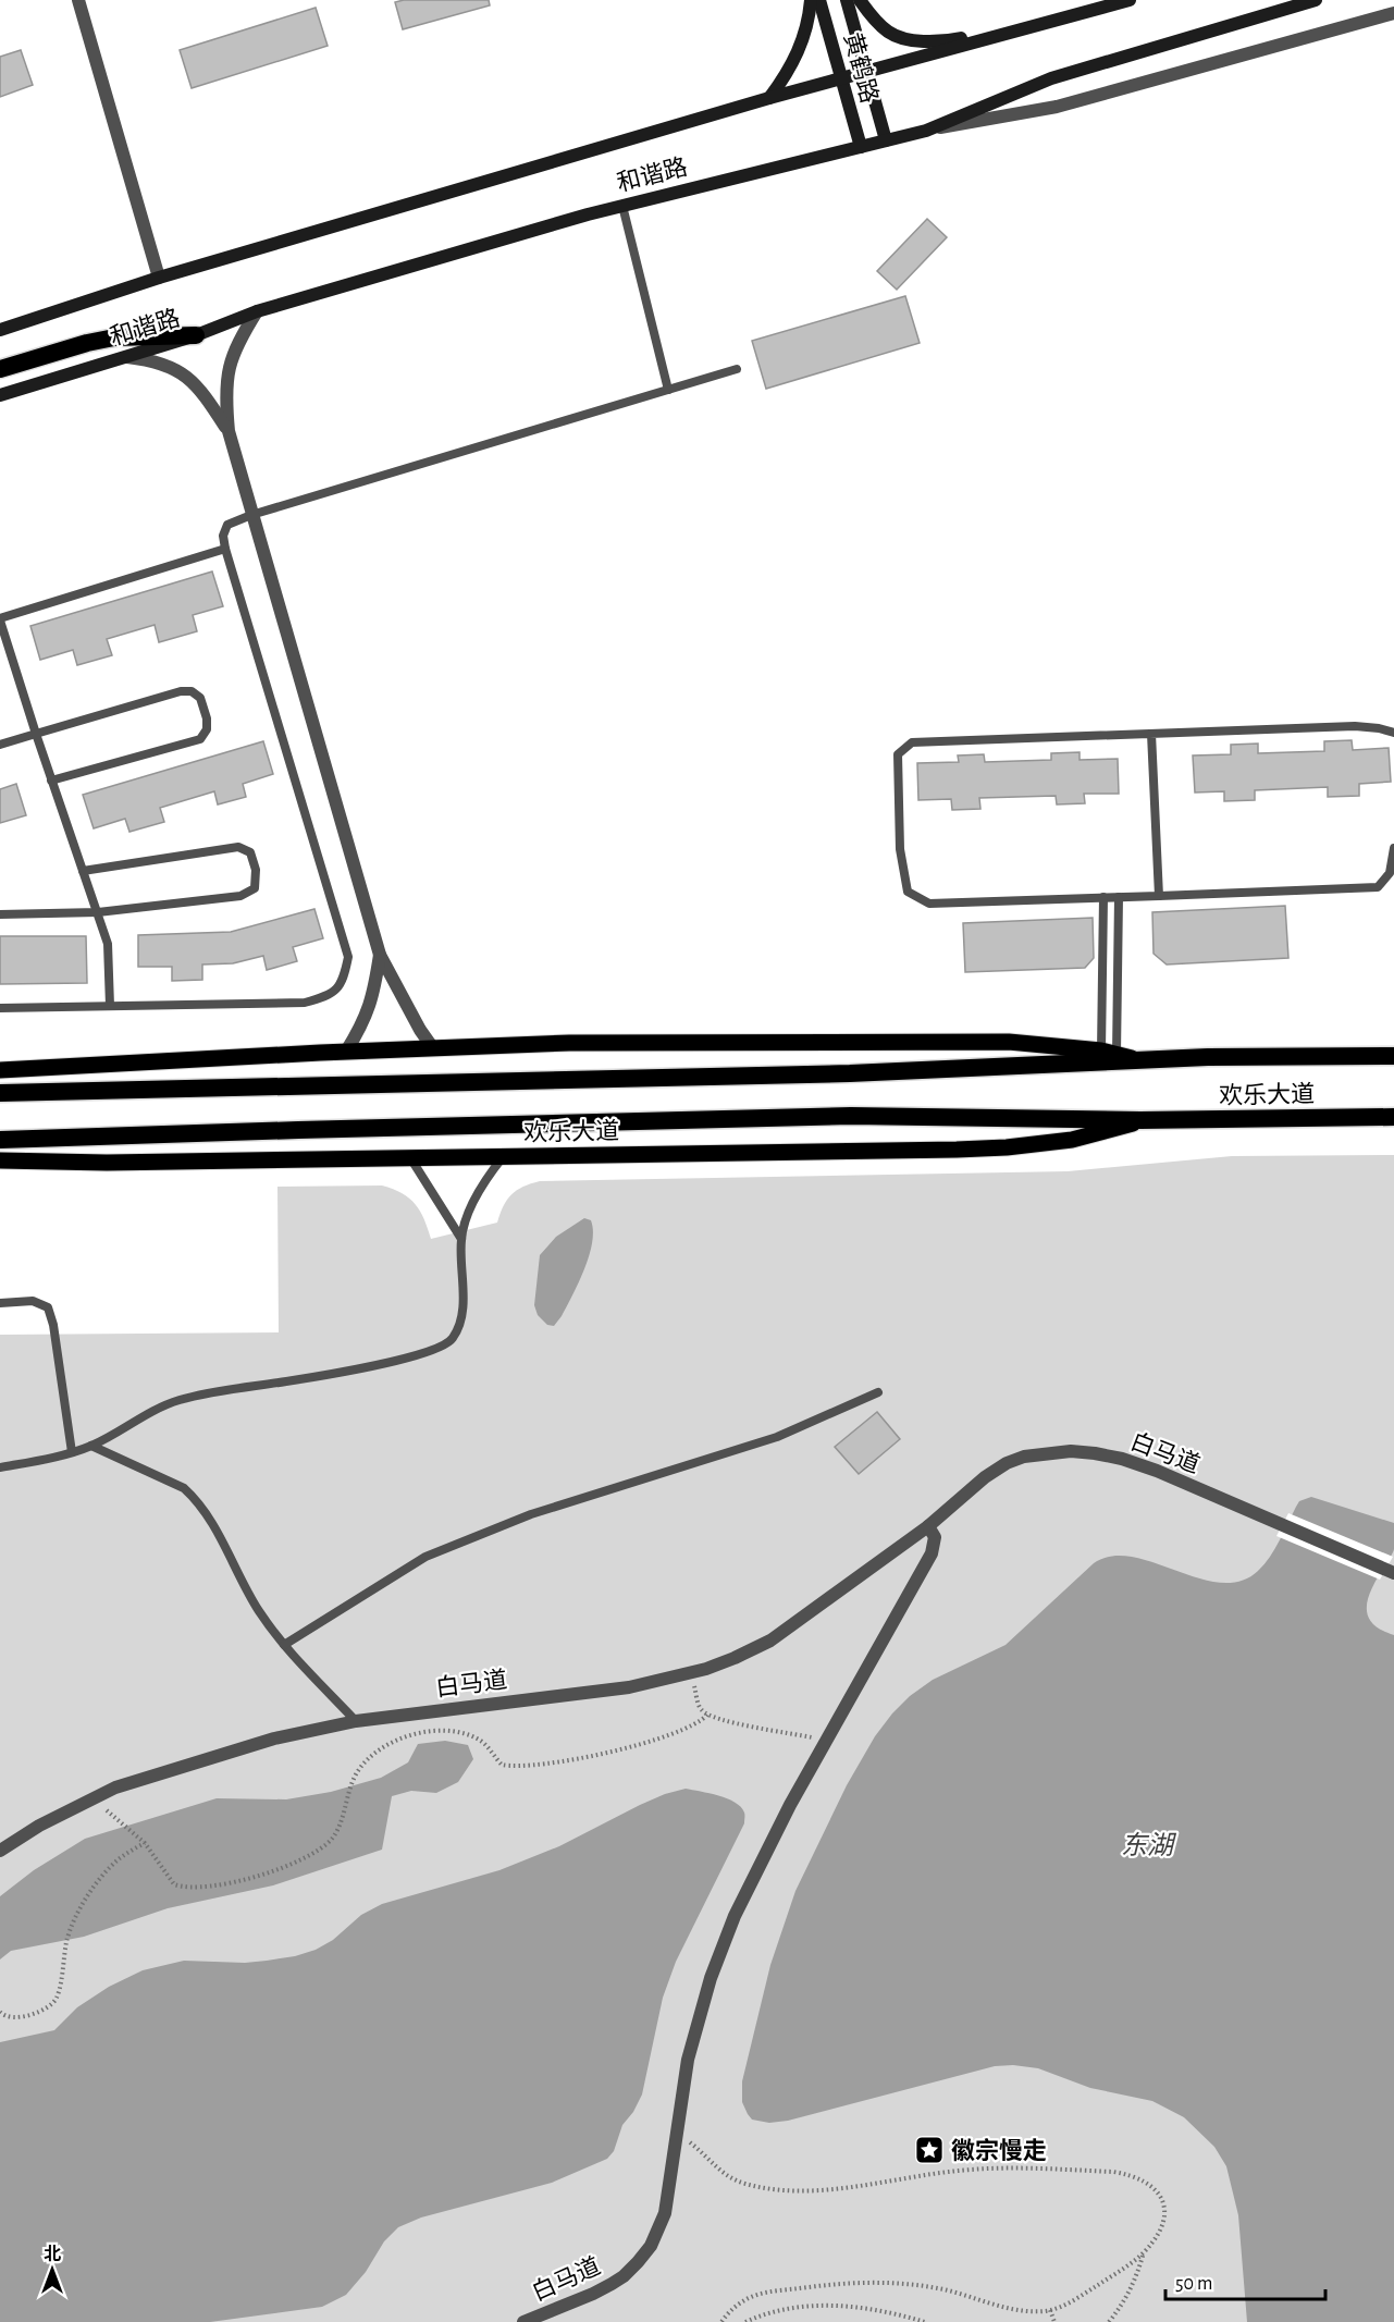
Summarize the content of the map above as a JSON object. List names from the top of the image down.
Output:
{
  "streets": {
    "highway": ["欢乐大道"],
    "main road": ["黄鹤路", "和谐路"],
    "street": ["白马道"]
  },
  "crossings": [
    ["黄鹤路", "和谐路"]
  ],
  "water": ["东湖"],
  "places": {
    "place": ["徽宗慢走"]
  },
  "scale_bar": "50 m",
  "north": "top"
}
